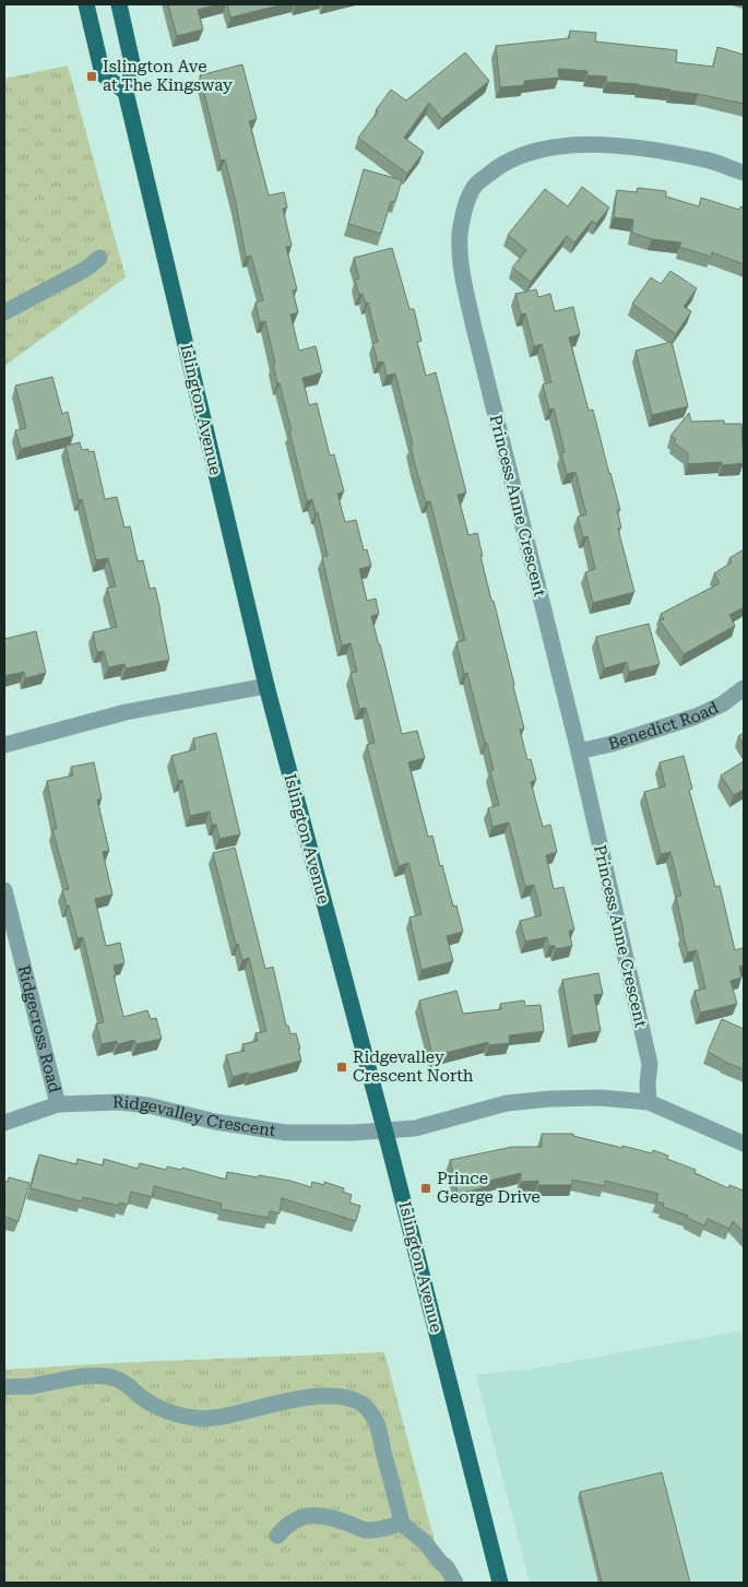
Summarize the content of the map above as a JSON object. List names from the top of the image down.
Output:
{
  "streets": {
    "main road": ["Islington Avenue"],
    "street": [
      "Princess Anne Crescent",
      "Benedict Road",
      "Ridgecross Road",
      "Ridgevalley Crescent"
    ]
  },
  "crossings": [
    ["Islington Avenue", "Ridgevalley Crescent"],
    ["Princess Anne Crescent", "Benedict Road"],
    ["Ridgecross Road", "Ridgevalley Crescent"]
  ],
  "places": {
    "transit": ["Islington Ave at The Kingsway", "Ridgevalley Crescent North", "Prince George Drive"]
  }
}
